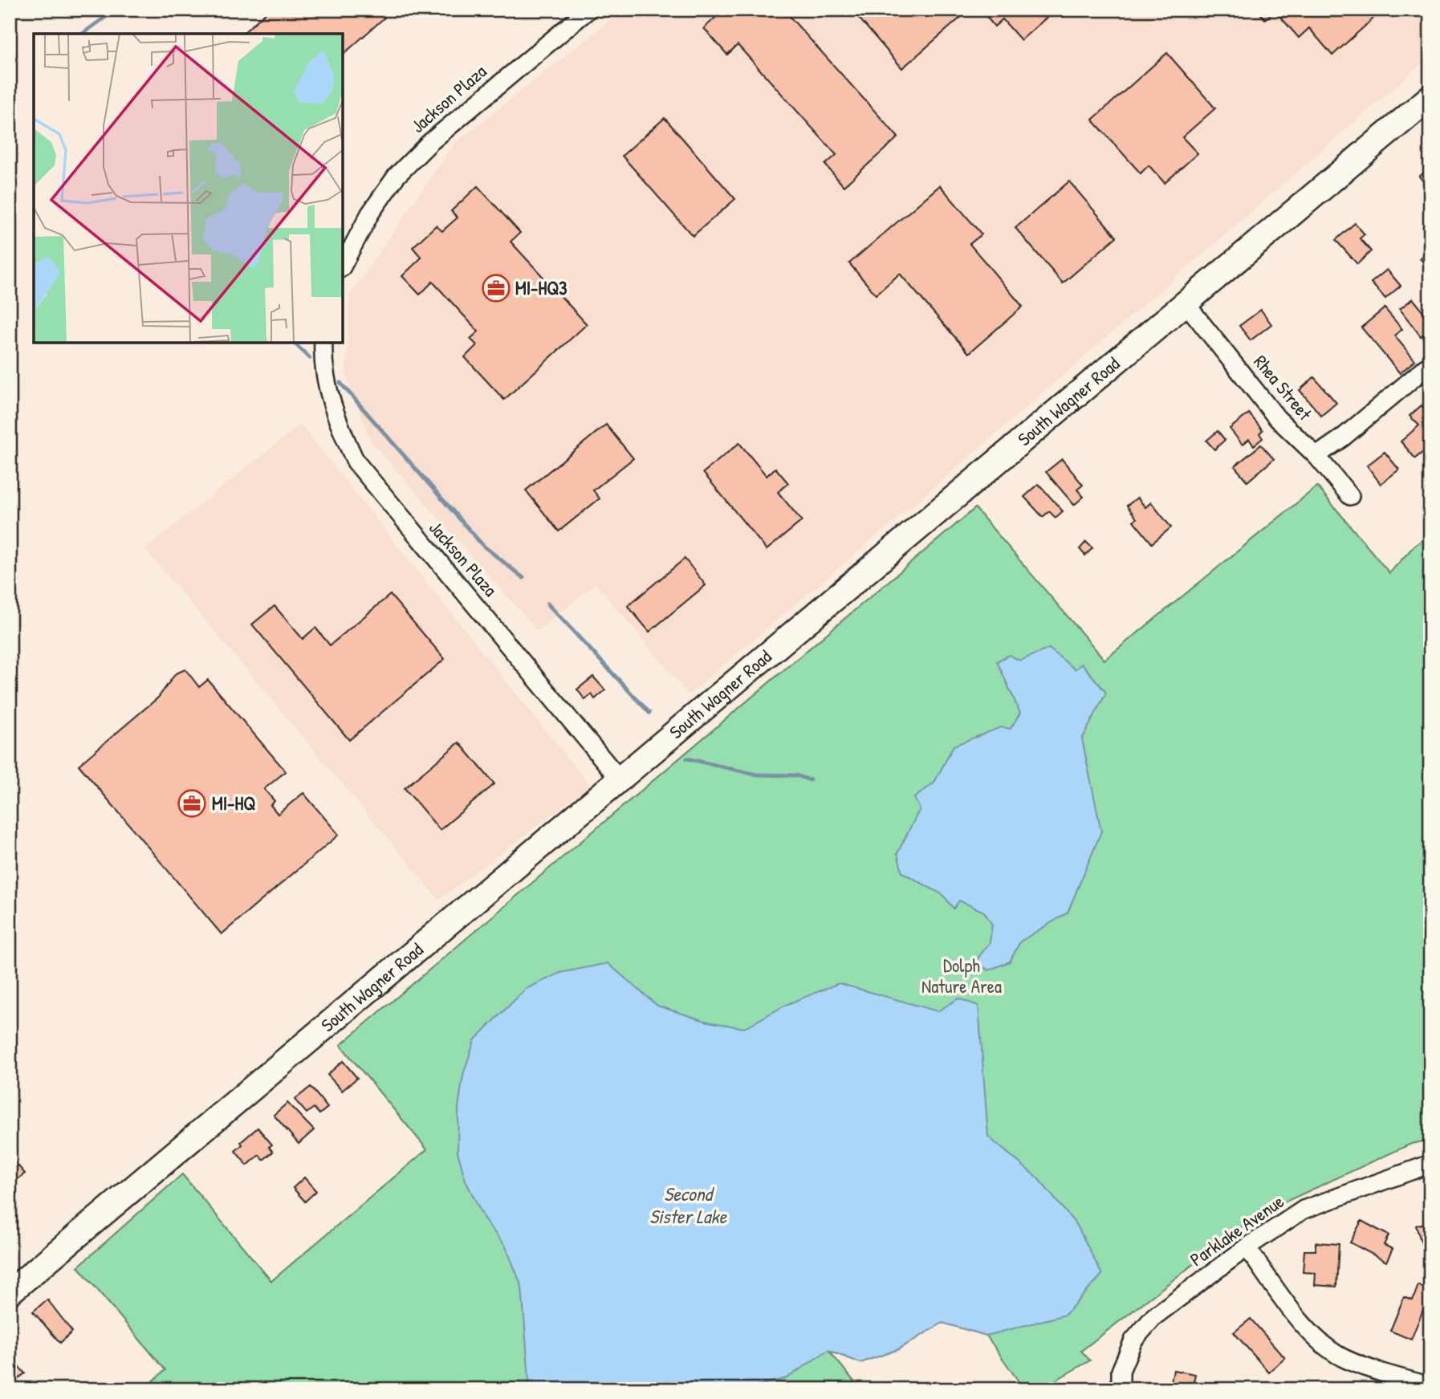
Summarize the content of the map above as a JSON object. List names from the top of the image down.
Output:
{
  "streets": {
    "main road": ["South Wagner Road"],
    "street": ["Jackson Plaza", "Rhea Street", "Parklake Avenue"]
  },
  "crossings": [
    ["Jackson Plaza", "South Wagner Road"],
    ["Rhea Street", "South Wagner Road"]
  ],
  "water": ["Second Sister Lake"],
  "parks": ["Dolph Nature Area"],
  "places": {
    "office": ["MI-HQ3", "MI-HQ"]
  }
}
